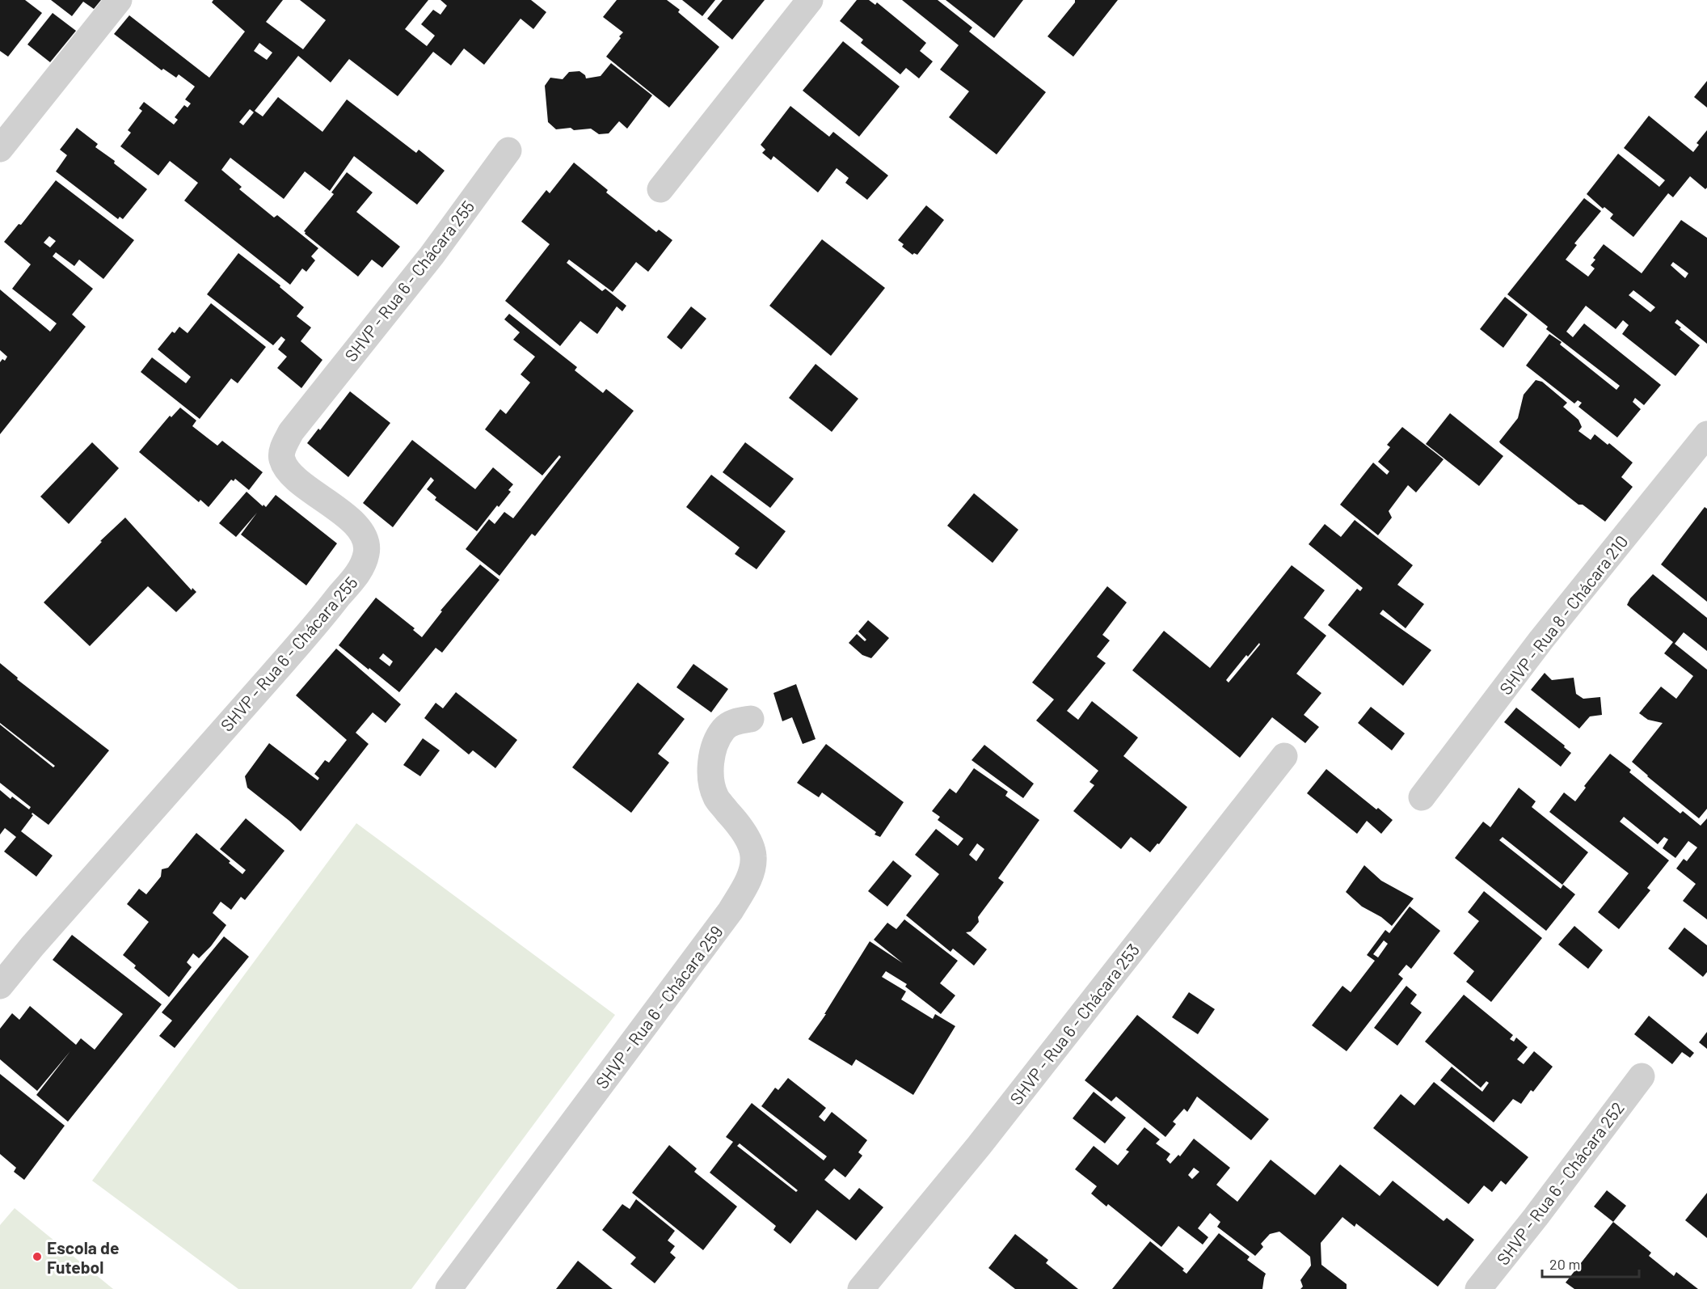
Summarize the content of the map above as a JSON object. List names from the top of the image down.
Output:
{
  "streets": {
    "street": [
      "SHVP - Rua 6 - Chácara 255",
      "SHVP - Rua 8 - Chácara 210",
      "SHVP - Rua 6 - Chácara 259",
      "SHVP - Rua 6 - Chácara 253",
      "SHVP - Rua 6 - Chácara 252"
    ]
  },
  "places": ["Escola de Futebol"],
  "scale_bar": "20 m"
}
